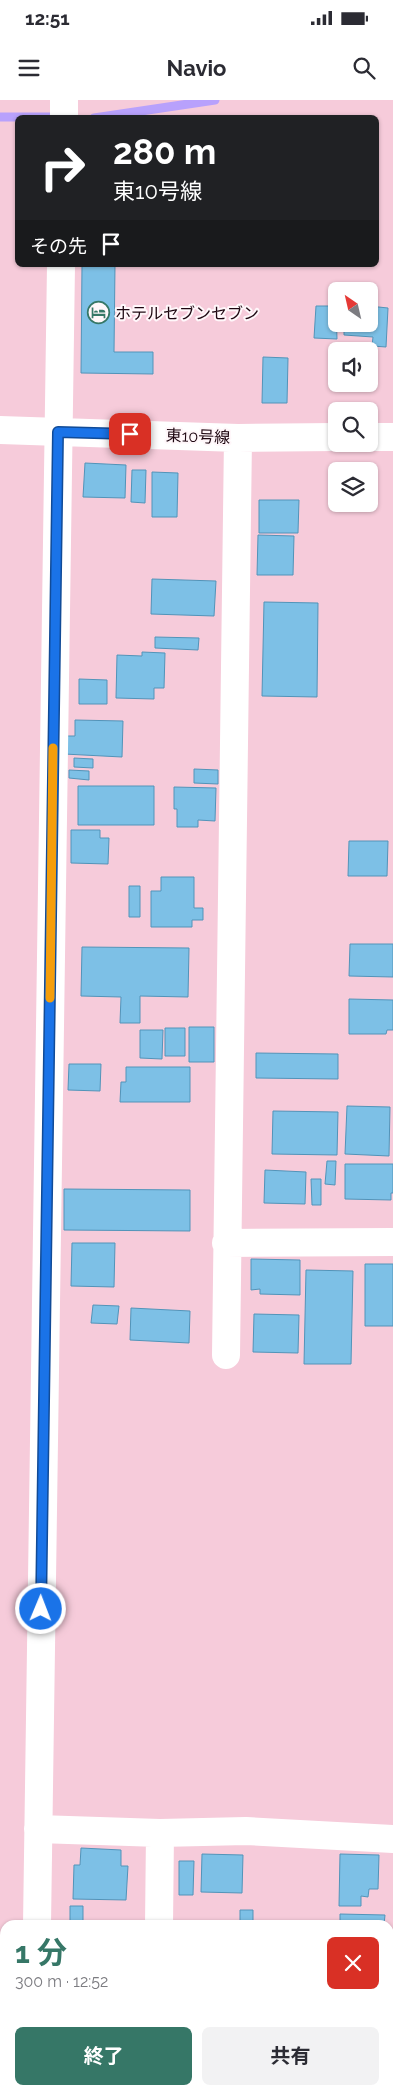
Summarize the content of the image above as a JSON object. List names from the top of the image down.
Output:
{
  "streets": {
    "street": ["東10号線"]
  },
  "places": {
    "hotel": ["ホテルセブンセブン"]
  },
  "north": "top left",
  "page": {
    "status": "12:51",
    "header": "Navio",
    "turn": ["280 m", "東10号線"],
    "then": "その先",
    "heading": ["1 分", "300 m · 12:52"],
    "buttons": ["終了", "共有"]
  }
}
